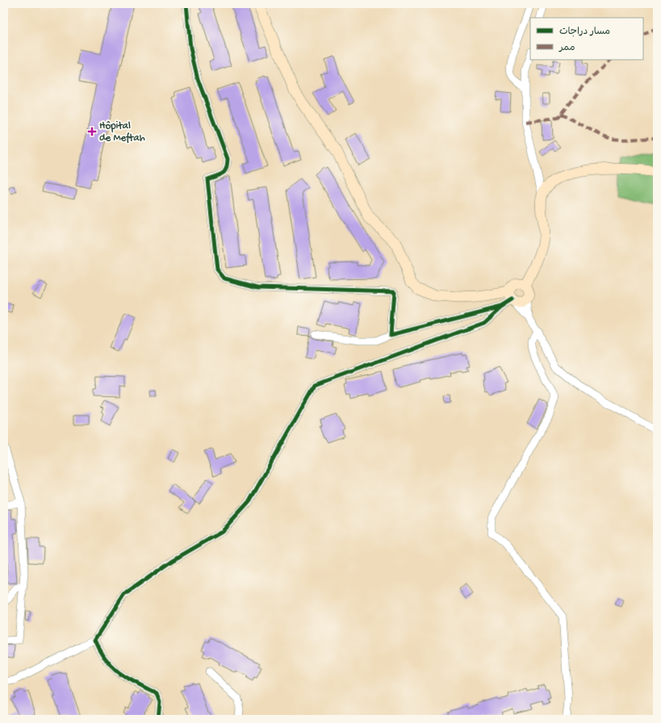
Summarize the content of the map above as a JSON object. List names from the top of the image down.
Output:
{
  "places": {
    "health": ["Hôpital de Meftah"]
  },
  "legend": ["مسار دراجات", "ممر"]
}
